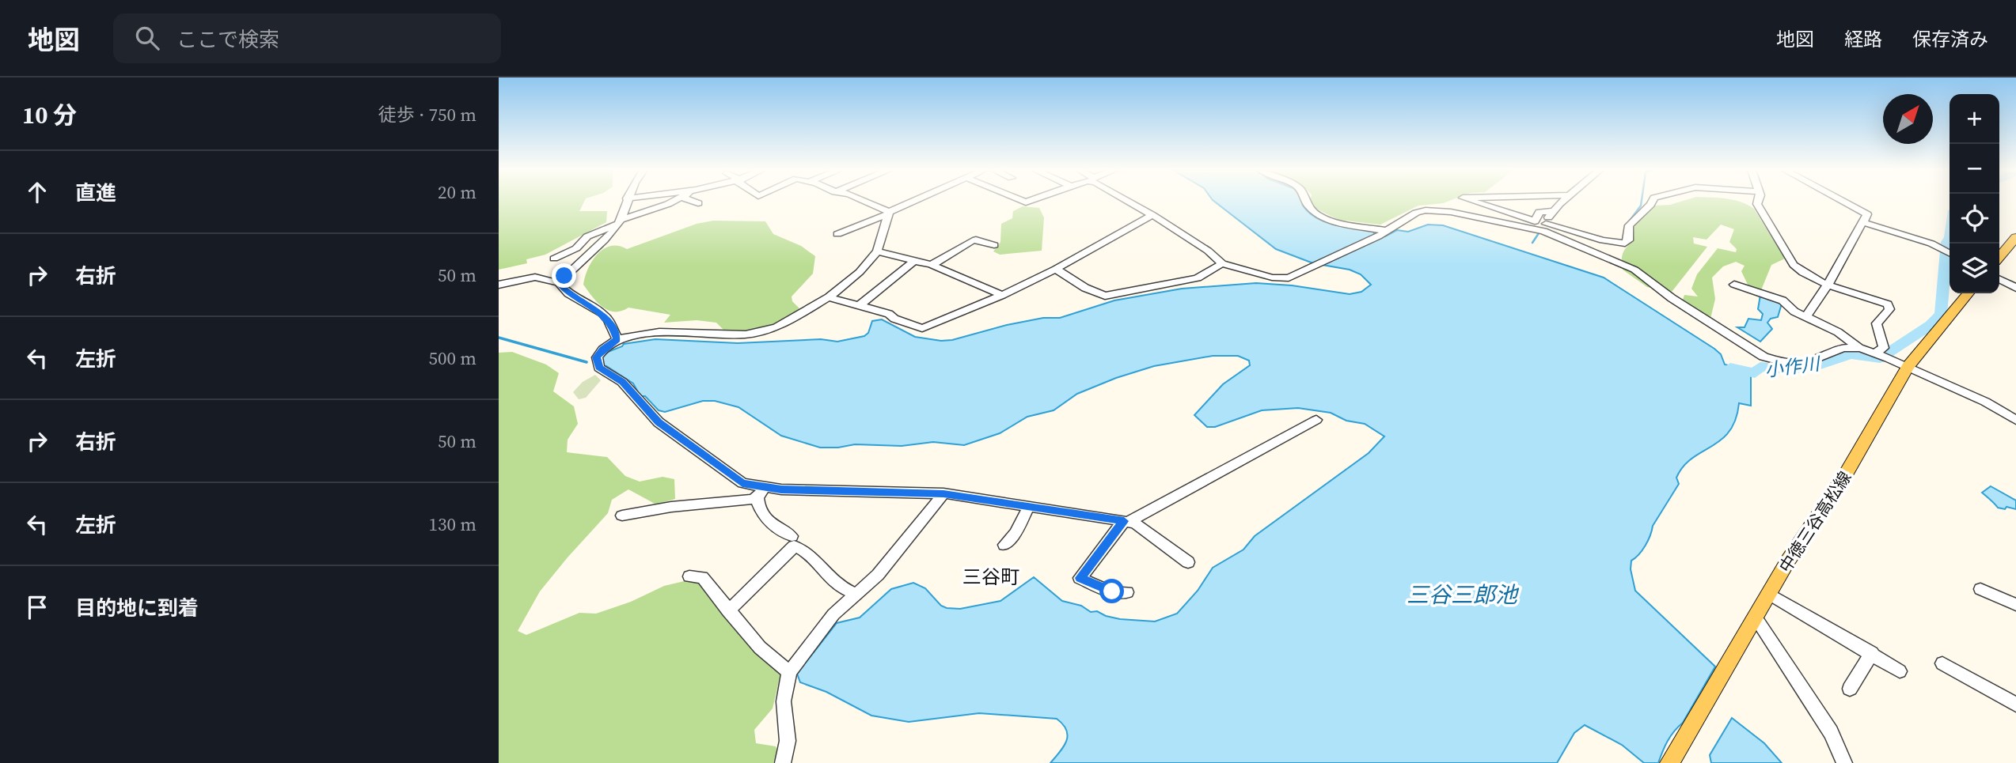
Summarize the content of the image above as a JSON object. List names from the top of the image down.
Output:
{
  "streets": {
    "main road": ["中徳三谷高松線"]
  },
  "districts": ["三谷町"],
  "water": ["小作川", "三谷三郎池"],
  "north": "top right",
  "page": {
    "header": "地図",
    "search": "ここで検索",
    "nav": ["地図", "経路", "保存済み"],
    "heading": ["10 分", "徒歩 · 750 m"],
    "map_buttons": ["+", "−"],
    "list": [
      ["直進", "20 m"],
      ["右折", "50 m"],
      ["左折", "500 m"],
      ["右折", "50 m"],
      ["左折", "130 m"],
      "目的地に到着"
    ]
  }
}
